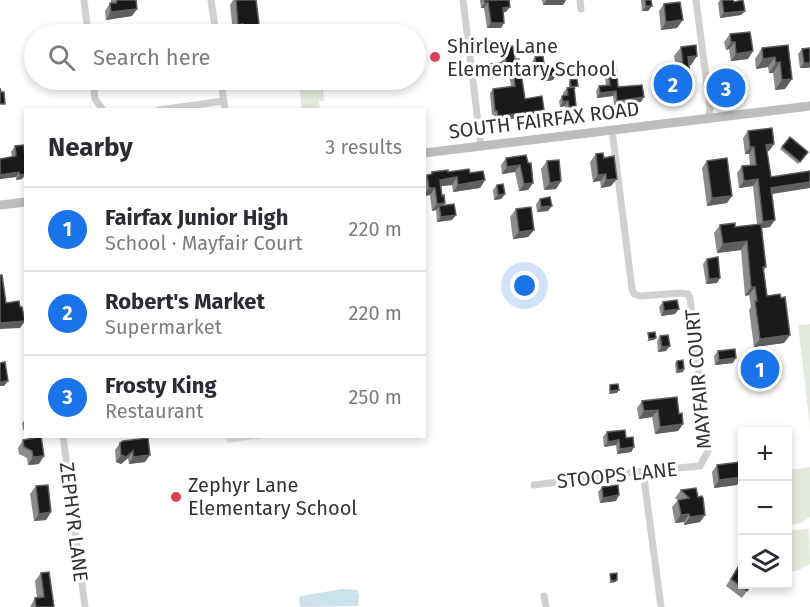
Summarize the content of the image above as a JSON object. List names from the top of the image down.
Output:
{
  "streets": {
    "street": [
      "SOUTH FAIRFAX ROAD",
      "MAYFAIR COURT",
      "STOOPS LANE",
      "ZEPHYR LANE"
    ]
  },
  "crossings": [
    ["SOUTH FAIRFAX ROAD", "MAYFAIR COURT"],
    ["MAYFAIR COURT", "STOOPS LANE"]
  ],
  "places": ["Shirley Lane Elementary School", "Zephyr Lane Elementary School"],
  "page": {
    "search": "Search here",
    "pins": ["2", "3", "1"],
    "heading": ["Nearby", "3 results"],
    "list": [
      {
        "mark": "1",
        "name": "Fairfax Junior High",
        "note": "School · Mayfair Court",
        "value": "220 m"
      },
      {
        "mark": "2",
        "name": "Robert's Market",
        "note": "Supermarket",
        "value": "220 m"
      },
      {
        "mark": "3",
        "name": "Frosty King",
        "note": "Restaurant",
        "value": "250 m"
      }
    ],
    "map_buttons": ["+", "−"]
  }
}
